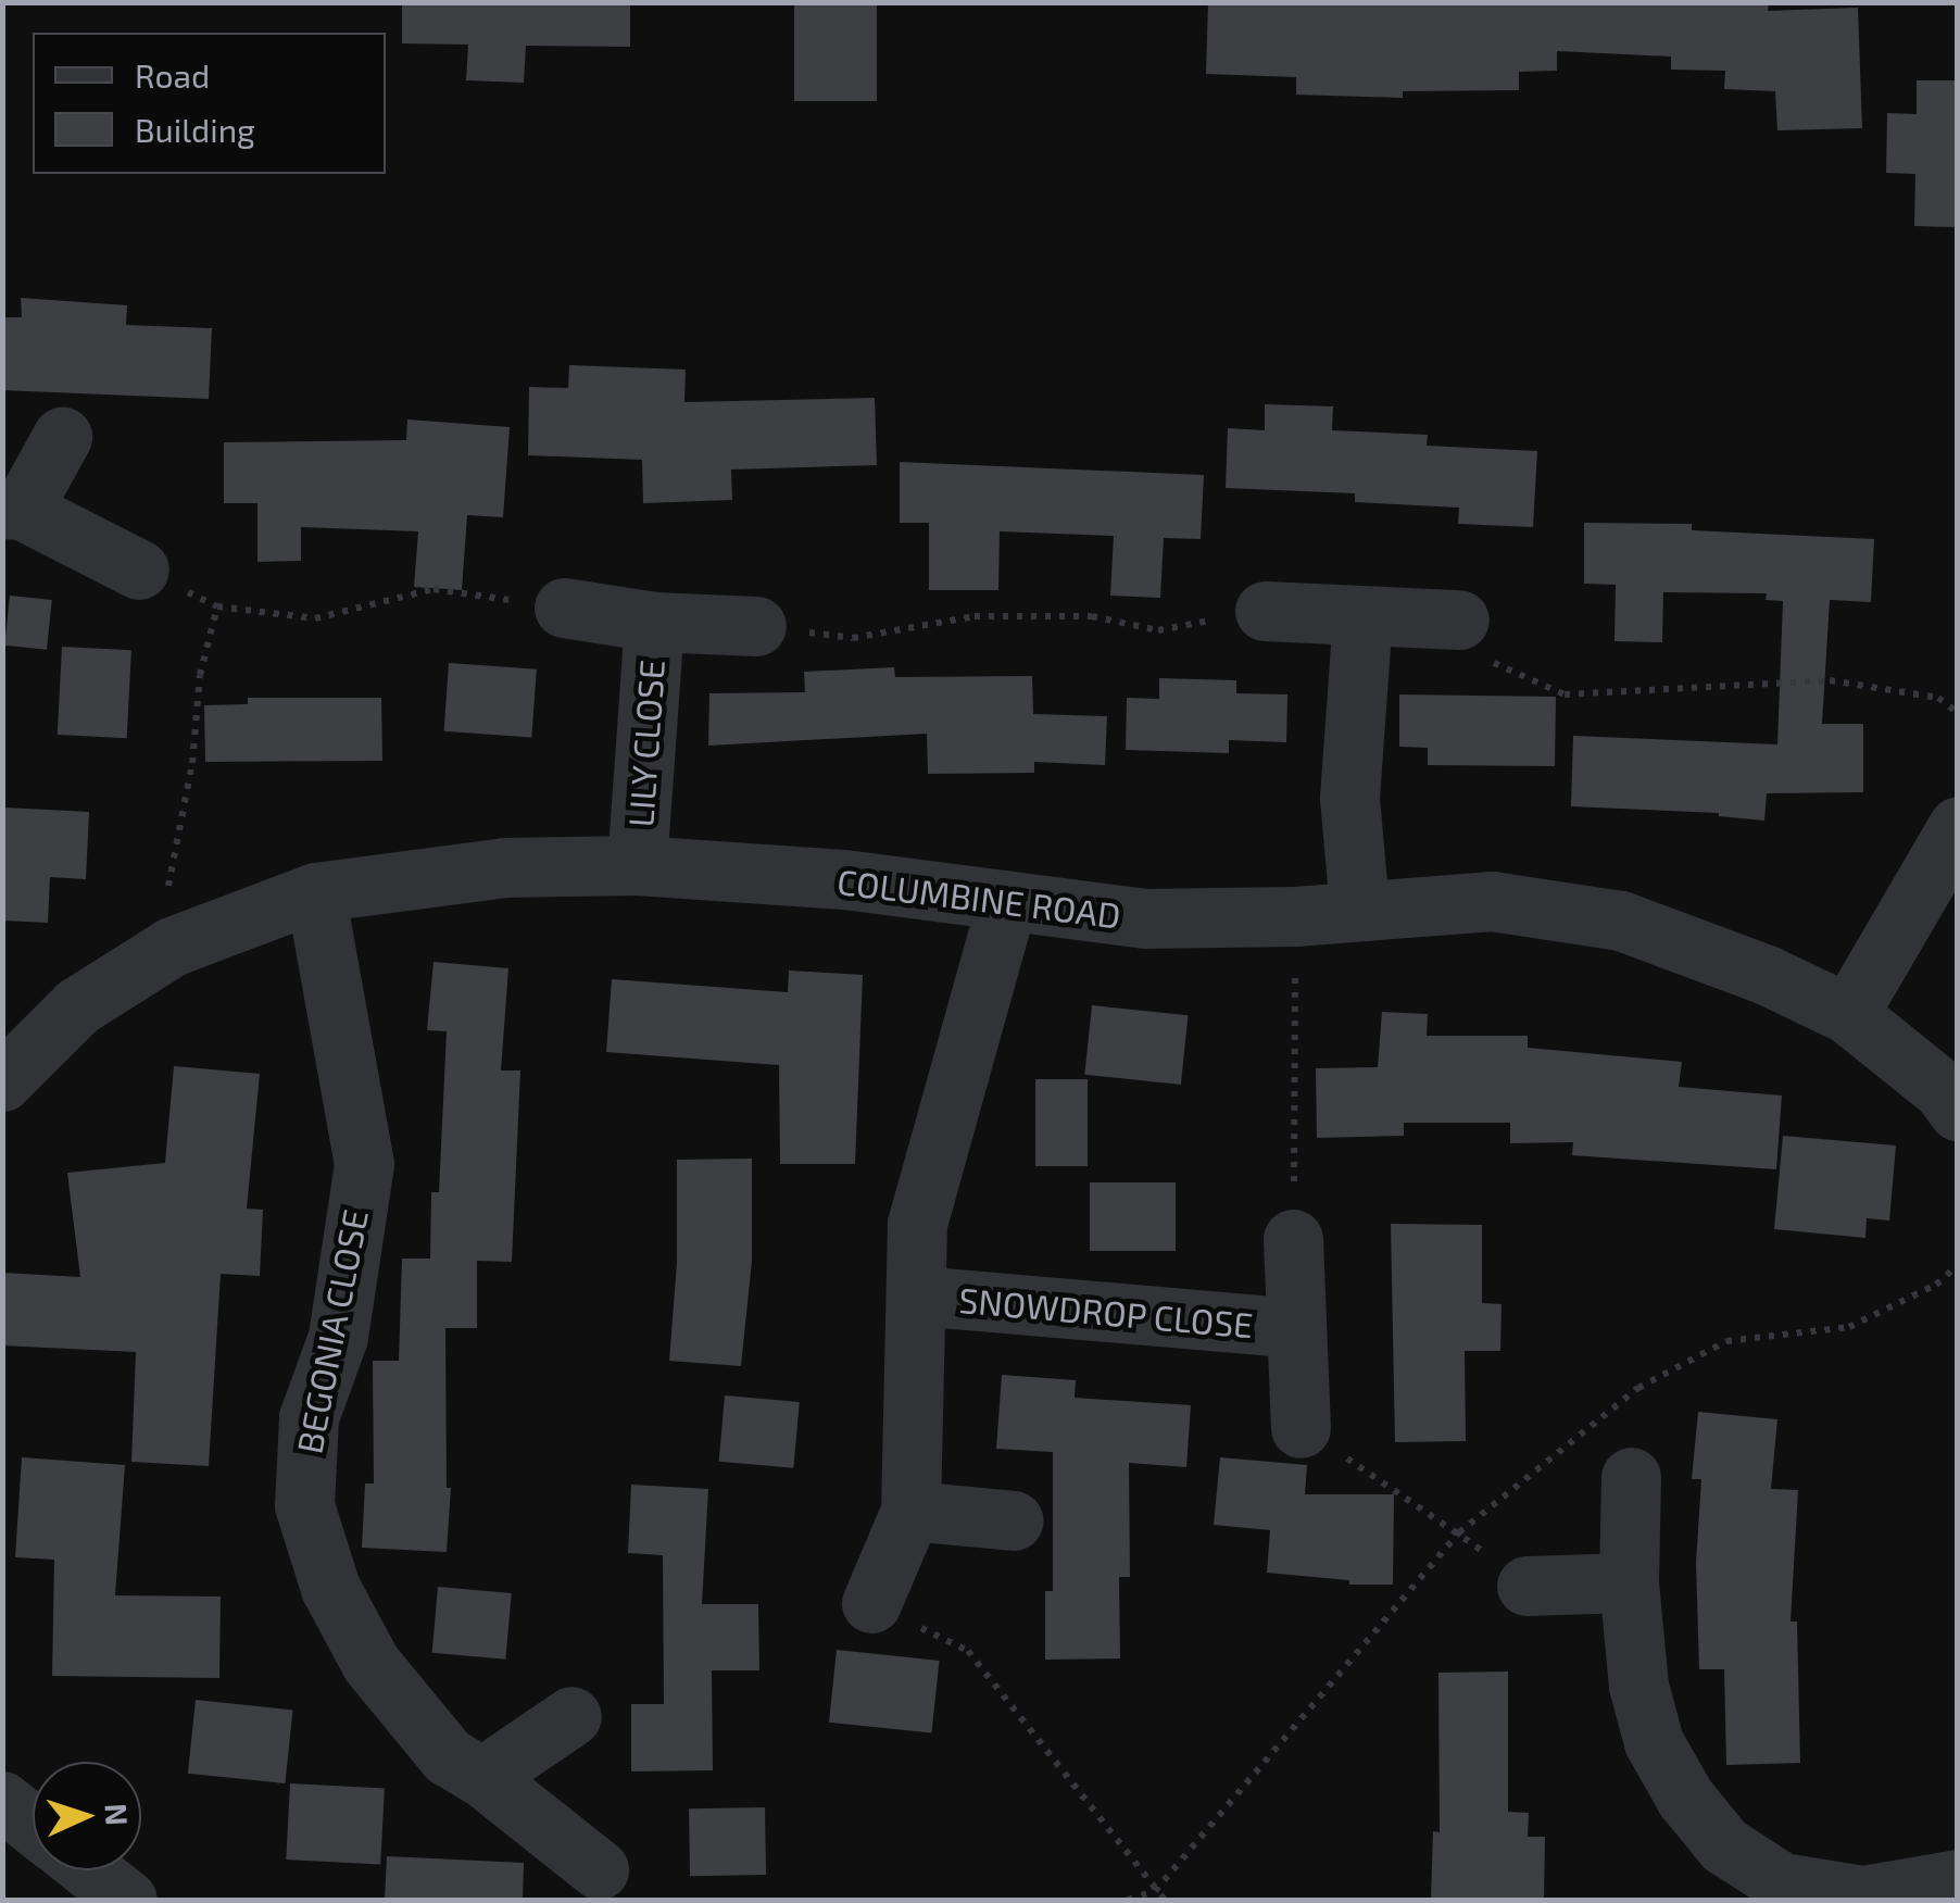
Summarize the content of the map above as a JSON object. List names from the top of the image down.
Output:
{
  "streets": {
    "street": [
      "LILY CLOSE",
      "COLUMBINE ROAD",
      "SNOWDROP CLOSE",
      "BEGONIA CLOSE"
    ]
  },
  "crossings": [
    ["LILY CLOSE", "COLUMBINE ROAD"],
    ["COLUMBINE ROAD", "SNOWDROP CLOSE"],
    ["COLUMBINE ROAD", "BEGONIA CLOSE"]
  ],
  "legend": ["Road", "Building"],
  "north": "right"
}
